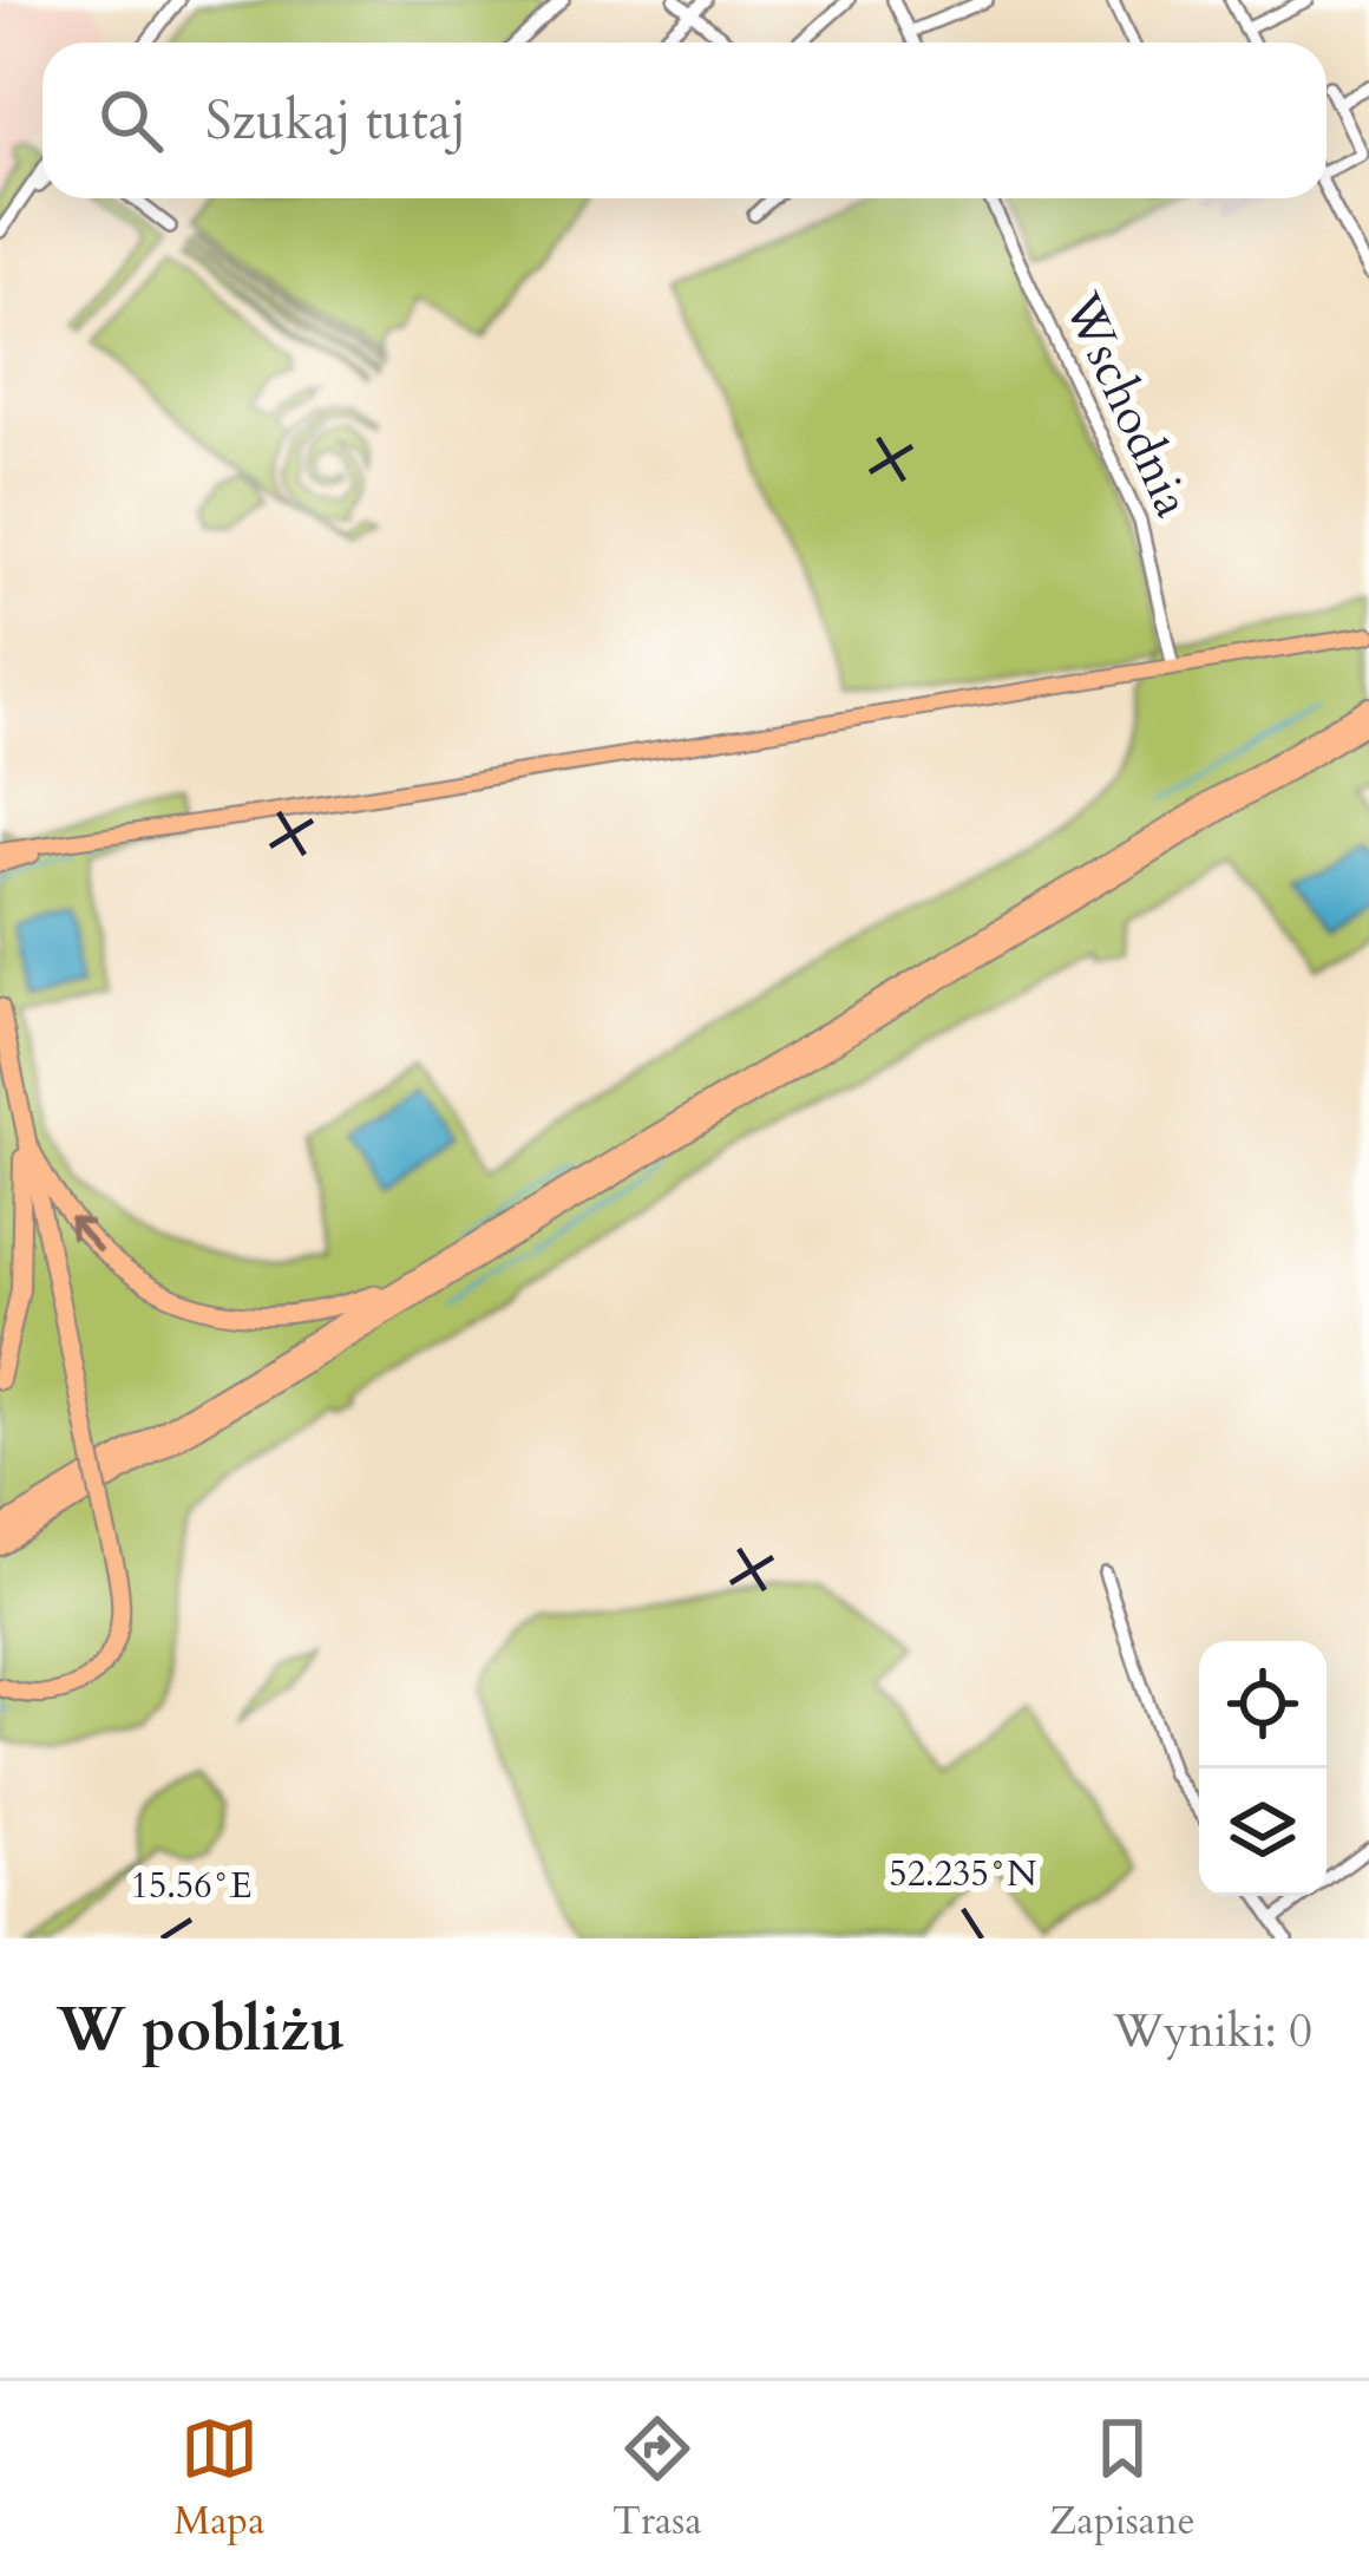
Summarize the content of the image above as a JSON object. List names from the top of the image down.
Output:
{
  "streets": {
    "street": ["Wschodnia"]
  },
  "page": {
    "search": "Szukaj tutaj",
    "heading": ["W pobliżu", "Wyniki: 0"],
    "nav": ["Mapa", "Trasa", "Zapisane"]
  },
  "coordinates": ["52.235°N", "15.56°E"]
}
